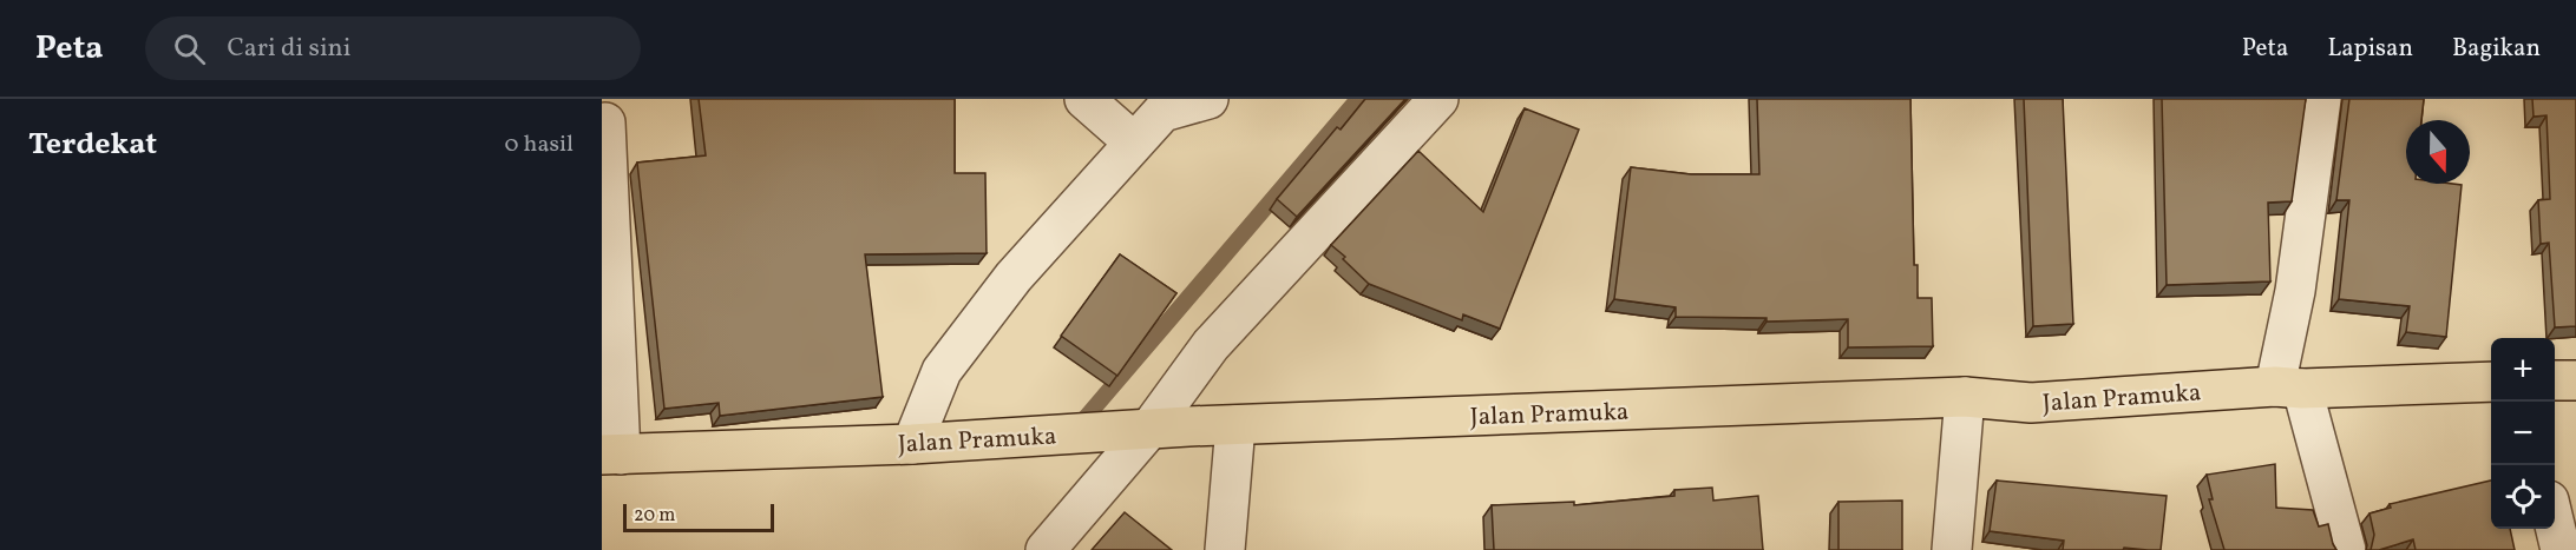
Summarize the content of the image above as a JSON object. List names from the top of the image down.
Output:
{
  "streets": {
    "main road": ["Jalan Pramuka"]
  },
  "scale_bar": "20 m",
  "north": "bottom",
  "page": {
    "header": "Peta",
    "search": "Cari di sini",
    "nav": ["Peta", "Lapisan", "Bagikan"],
    "heading": ["Terdekat", "0 hasil"],
    "map_buttons": ["+", "−"],
    "scale": "20 m"
  }
}
